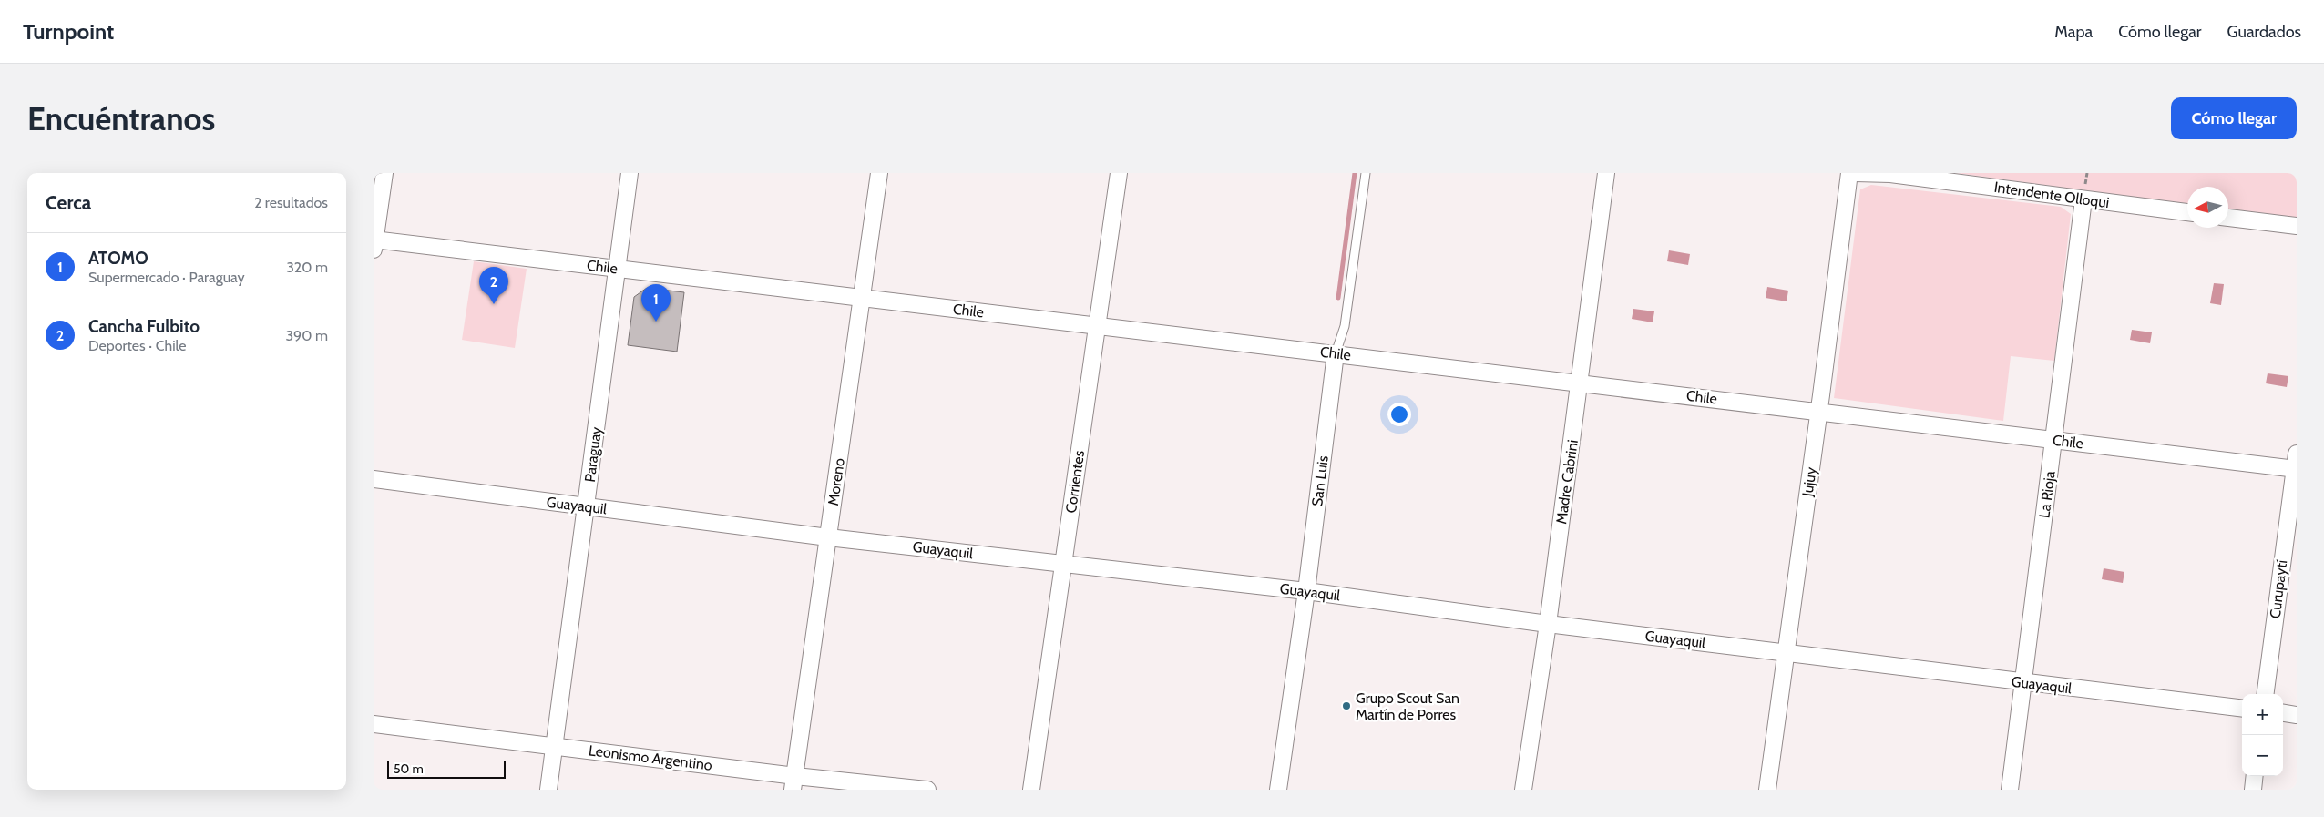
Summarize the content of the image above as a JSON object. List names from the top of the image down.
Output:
{
  "streets": {
    "street": [
      "Intendente Olloqui",
      "Chile",
      "Paraguay",
      "San Luis",
      "Moreno",
      "Corrientes",
      "Madre Cabrini",
      "Jujuy",
      "La Rioja",
      "Guayaquil",
      "Curupaytí",
      "Leonismo Argentino"
    ]
  },
  "crossings": [
    ["Intendente Olloqui", "La Rioja"],
    ["Chile", "Paraguay"],
    ["Chile", "San Luis"],
    ["Chile", "Moreno"],
    ["Chile", "Corrientes"],
    ["Chile", "Madre Cabrini"],
    ["Chile", "Jujuy"],
    ["Chile", "La Rioja"],
    ["Chile", "Curupaytí"],
    ["Paraguay", "Guayaquil"],
    ["Paraguay", "Leonismo Argentino"],
    ["San Luis", "Guayaquil"],
    ["Moreno", "Guayaquil"],
    ["Moreno", "Leonismo Argentino"],
    ["Corrientes", "Guayaquil"],
    ["Madre Cabrini", "Guayaquil"],
    ["Jujuy", "Guayaquil"],
    ["La Rioja", "Guayaquil"]
  ],
  "places": ["Grupo Scout San Martín de Porres"],
  "scale_bar": "50 m",
  "north": "left",
  "page": {
    "header": "Turnpoint",
    "nav": ["Mapa", "Cómo llegar", "Guardados"],
    "buttons": "Cómo llegar",
    "title": "Encuéntranos",
    "heading": ["Cerca", "2 resultados"],
    "list": [
      {
        "mark": "1",
        "name": "ATOMO",
        "note": "Supermercado · Paraguay",
        "value": "320 m"
      },
      {
        "mark": "2",
        "name": "Cancha Fulbito",
        "note": "Deportes · Chile",
        "value": "390 m"
      }
    ],
    "pins": ["2", "1"],
    "map_buttons": ["+", "−"],
    "scale": "50 m"
  }
}
